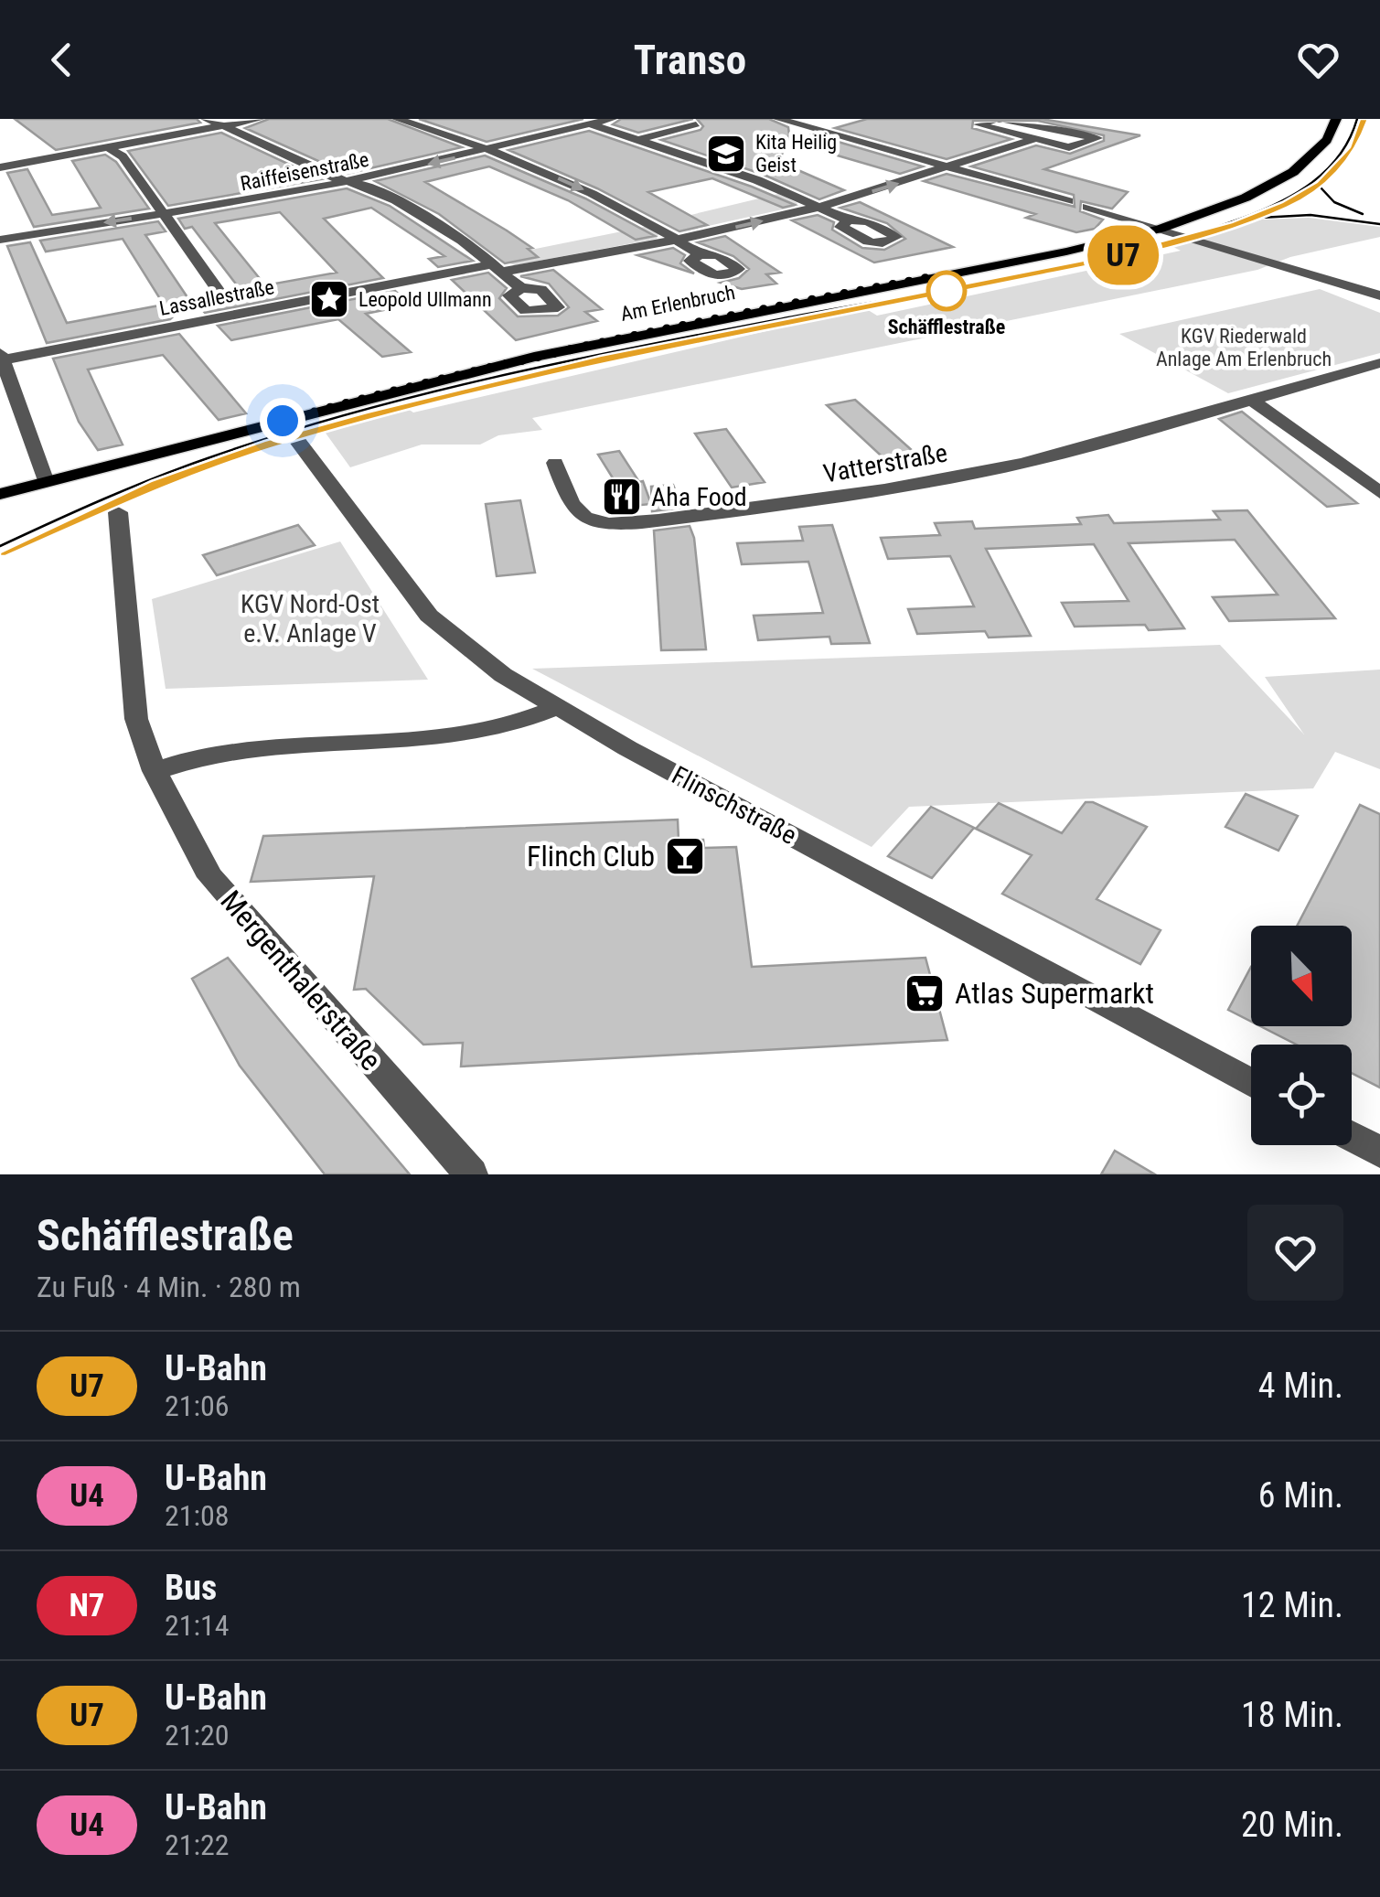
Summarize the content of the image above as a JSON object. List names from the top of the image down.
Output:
{
  "streets": {
    "main road": ["Am Erlenbruch"],
    "street": [
      "Raiffeisenstraße",
      "Lassallestraße",
      "Vatterstraße",
      "Flinschstraße",
      "Mergenthalerstraße"
    ]
  },
  "crossings": [
    ["Am Erlenbruch", "Flinschstraße"]
  ],
  "parks": ["KGV Riederwald Anlage Am Erlenbruch", "KGV Nord-Ost e.V. Anlage V"],
  "places": {
    "school or university": ["Kita Heilig Geist"],
    "other": ["Schäfflestraße"],
    "place": ["Leopold Ullmann"],
    "restaurant": ["Aha Food"],
    "bar": ["Flinch Club"],
    "supermarket": ["Atlas Supermarkt"]
  },
  "lines": ["metro line U7"],
  "north": "bottom right",
  "page": {
    "header": "Transo",
    "on_map": "U7",
    "heading": ["Schäfflestraße", "Zu Fuß · 4 Min. · 280 m"],
    "list": [
      {
        "mark": "U7",
        "name": "U-Bahn",
        "note": "21:06",
        "value": "4 Min."
      },
      {
        "mark": "U4",
        "name": "U-Bahn",
        "note": "21:08",
        "value": "6 Min."
      },
      {
        "mark": "N7",
        "name": "Bus",
        "note": "21:14",
        "value": "12 Min."
      },
      {
        "mark": "U7",
        "name": "U-Bahn",
        "note": "21:20",
        "value": "18 Min."
      },
      {
        "mark": "U4",
        "name": "U-Bahn",
        "note": "21:22",
        "value": "20 Min."
      }
    ]
  }
}
